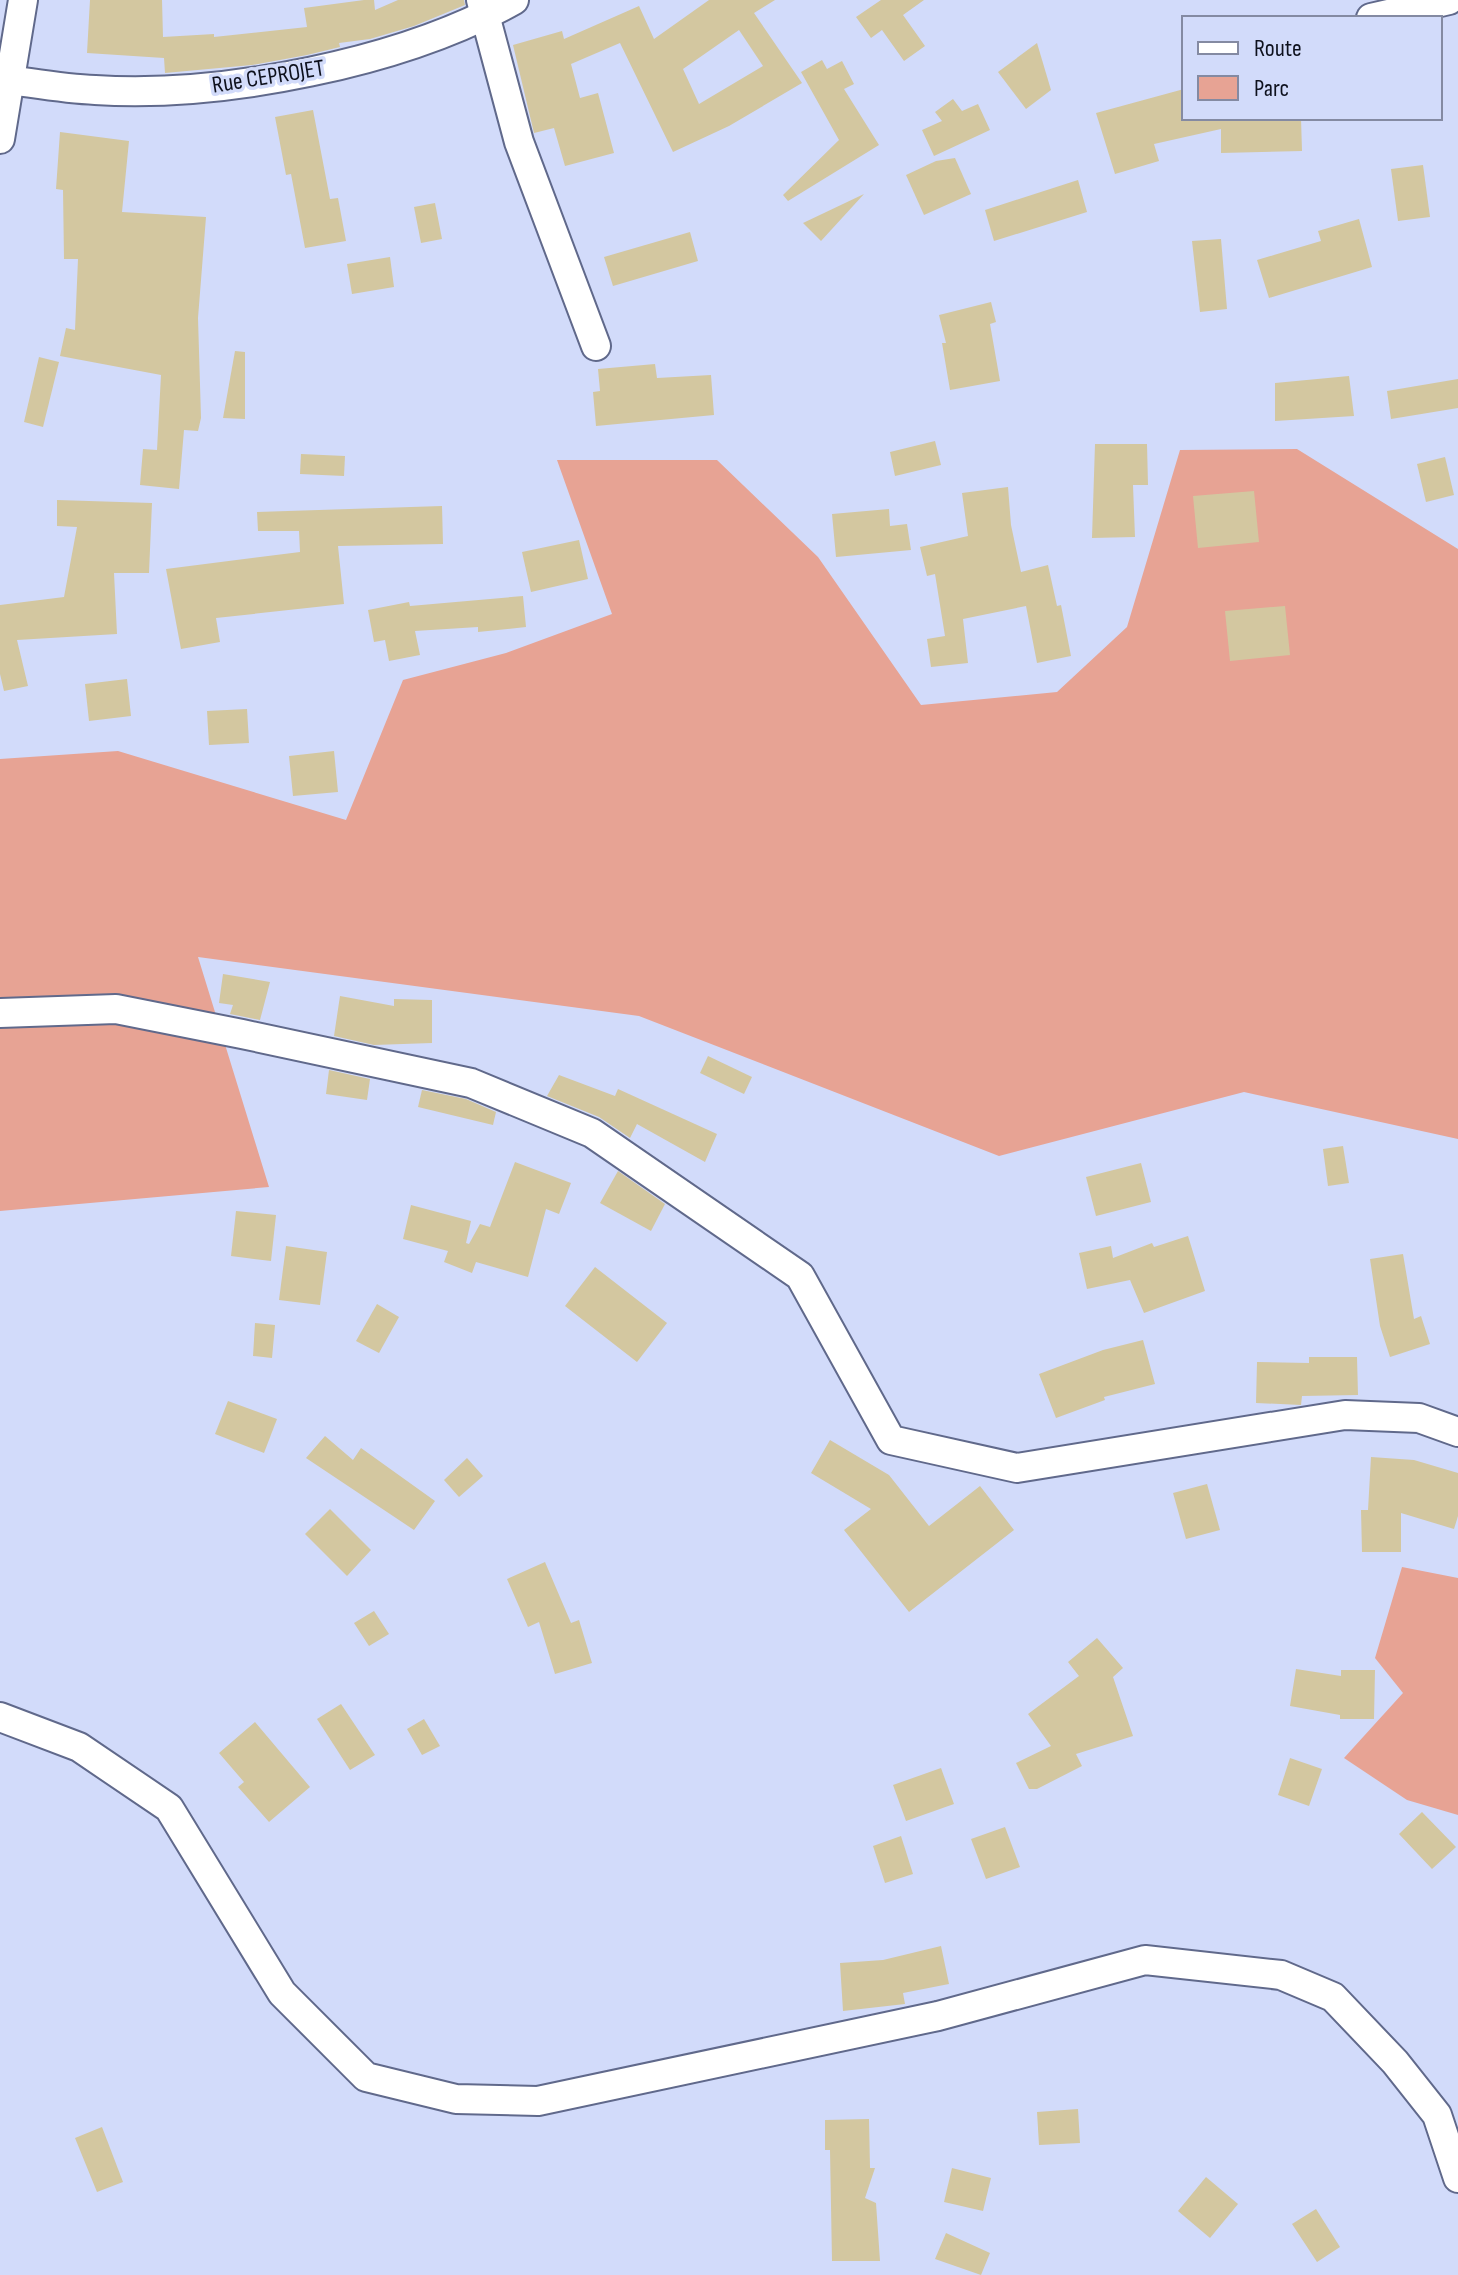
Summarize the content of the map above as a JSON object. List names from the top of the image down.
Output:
{
  "streets": {
    "street": ["Rue CEPROJET"]
  },
  "legend": ["Route", "Parc"]
}
